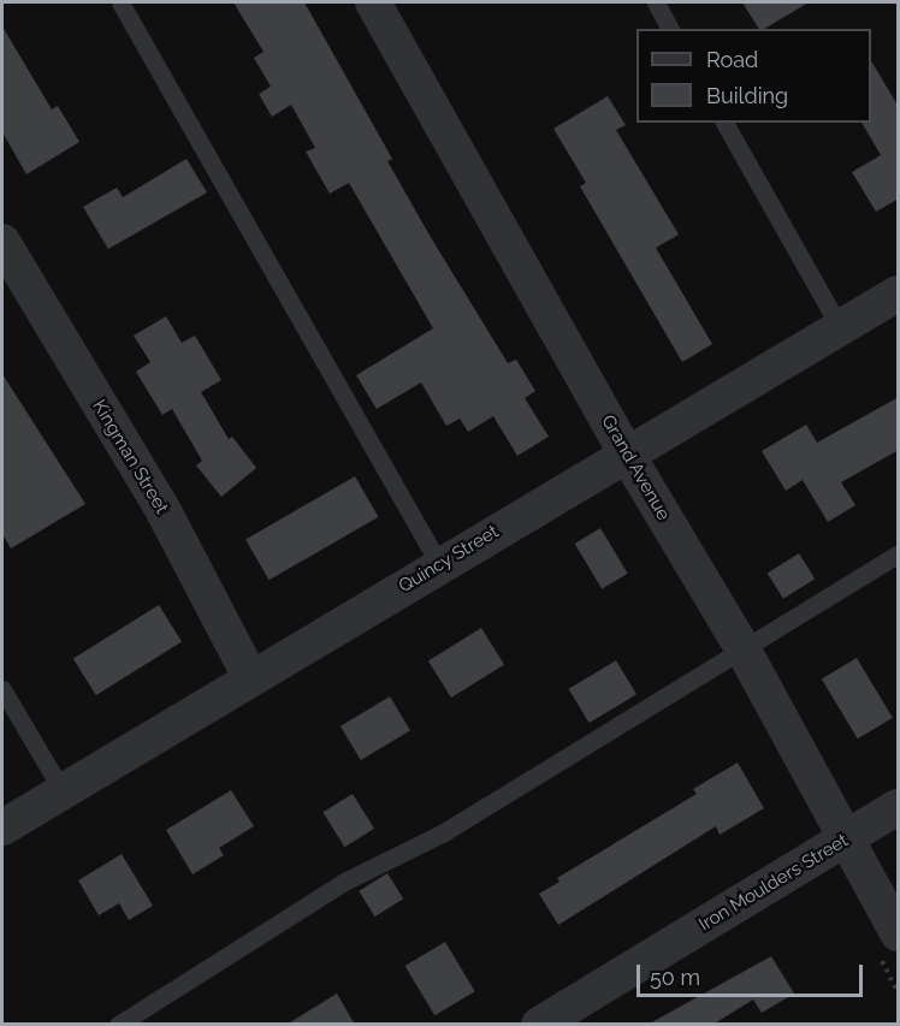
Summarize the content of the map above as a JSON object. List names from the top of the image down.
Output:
{
  "streets": {
    "street": [
      "Kingman Street",
      "Grand Avenue",
      "Quincy Street",
      "Iron Moulders Street"
    ]
  },
  "crossings": [
    ["Kingman Street", "Quincy Street"],
    ["Grand Avenue", "Quincy Street"],
    ["Grand Avenue", "Iron Moulders Street"]
  ],
  "legend": ["Road", "Building"],
  "scale_bar": "50 m"
}
